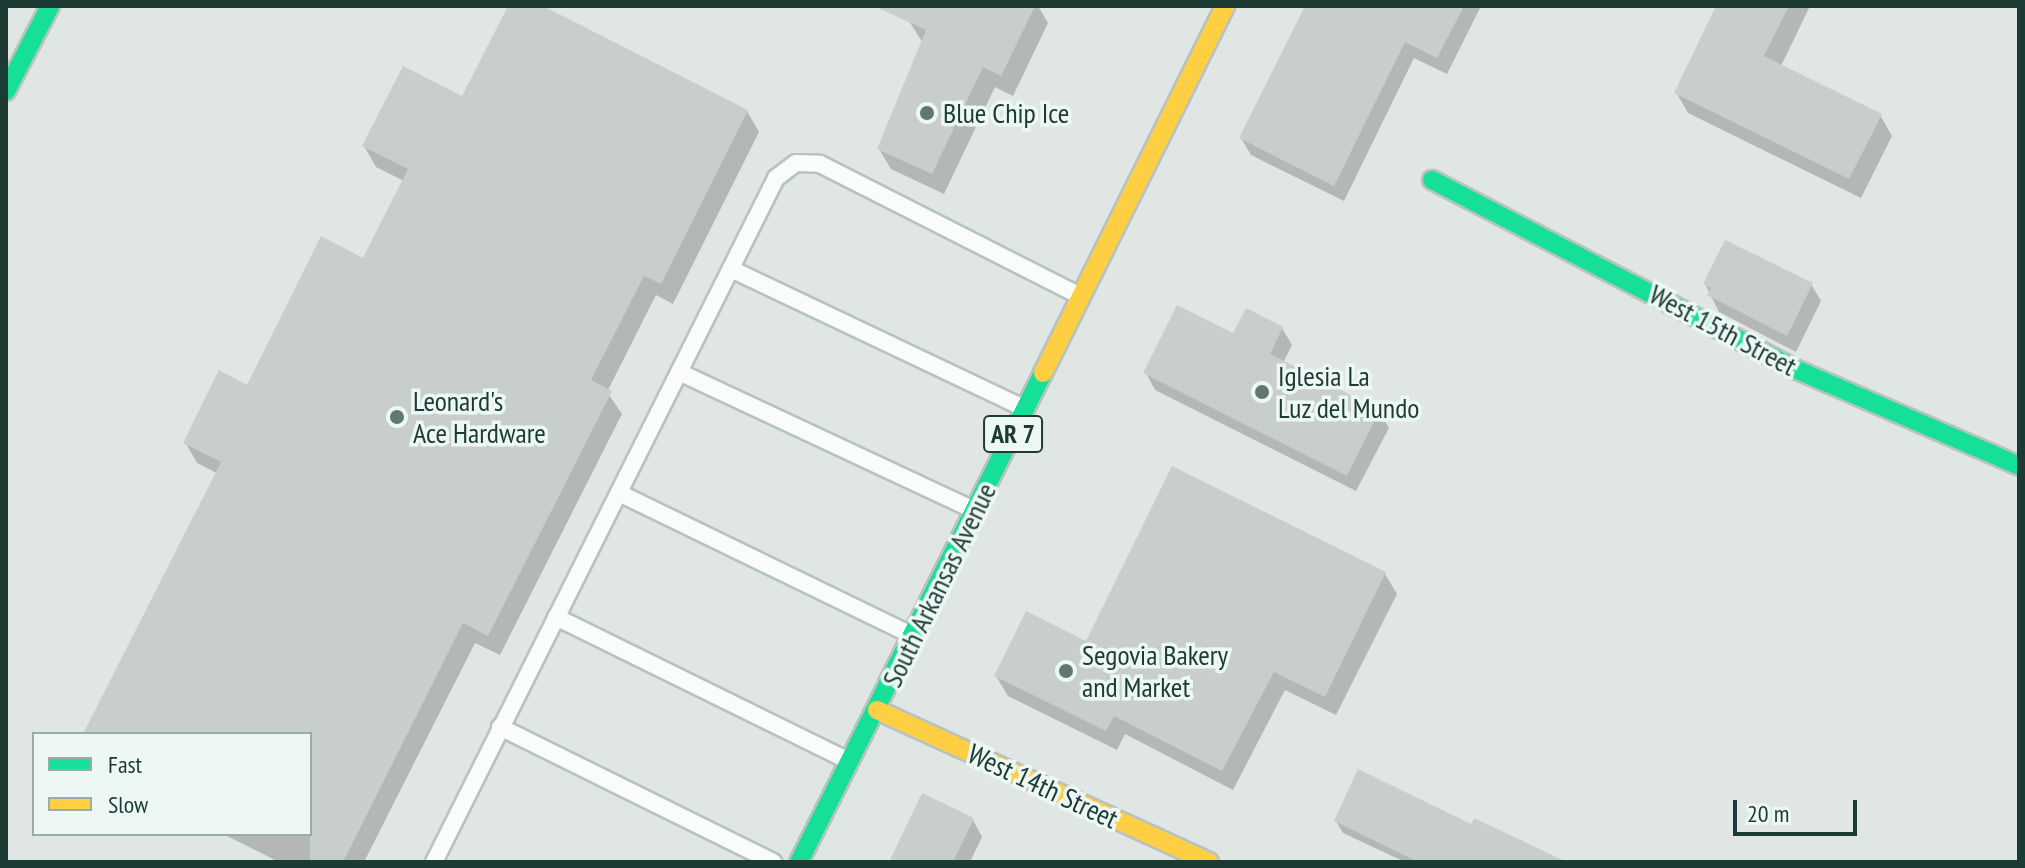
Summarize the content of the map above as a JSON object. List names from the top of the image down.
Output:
{
  "streets": {
    "main road": [
      "West 15th Street",
      "AR 7",
      "South Arkansas Avenue",
      "West 14th Street"
    ]
  },
  "crossings": [
    ["South Arkansas Avenue", "West 14th Street"]
  ],
  "places": [
    "Blue Chip Ice",
    "Iglesia La Luz del Mundo",
    "Leonard's Ace Hardware",
    "Segovia Bakery and Market"
  ],
  "legend": ["Fast", "Slow"],
  "scale_bar": "20 m"
}
